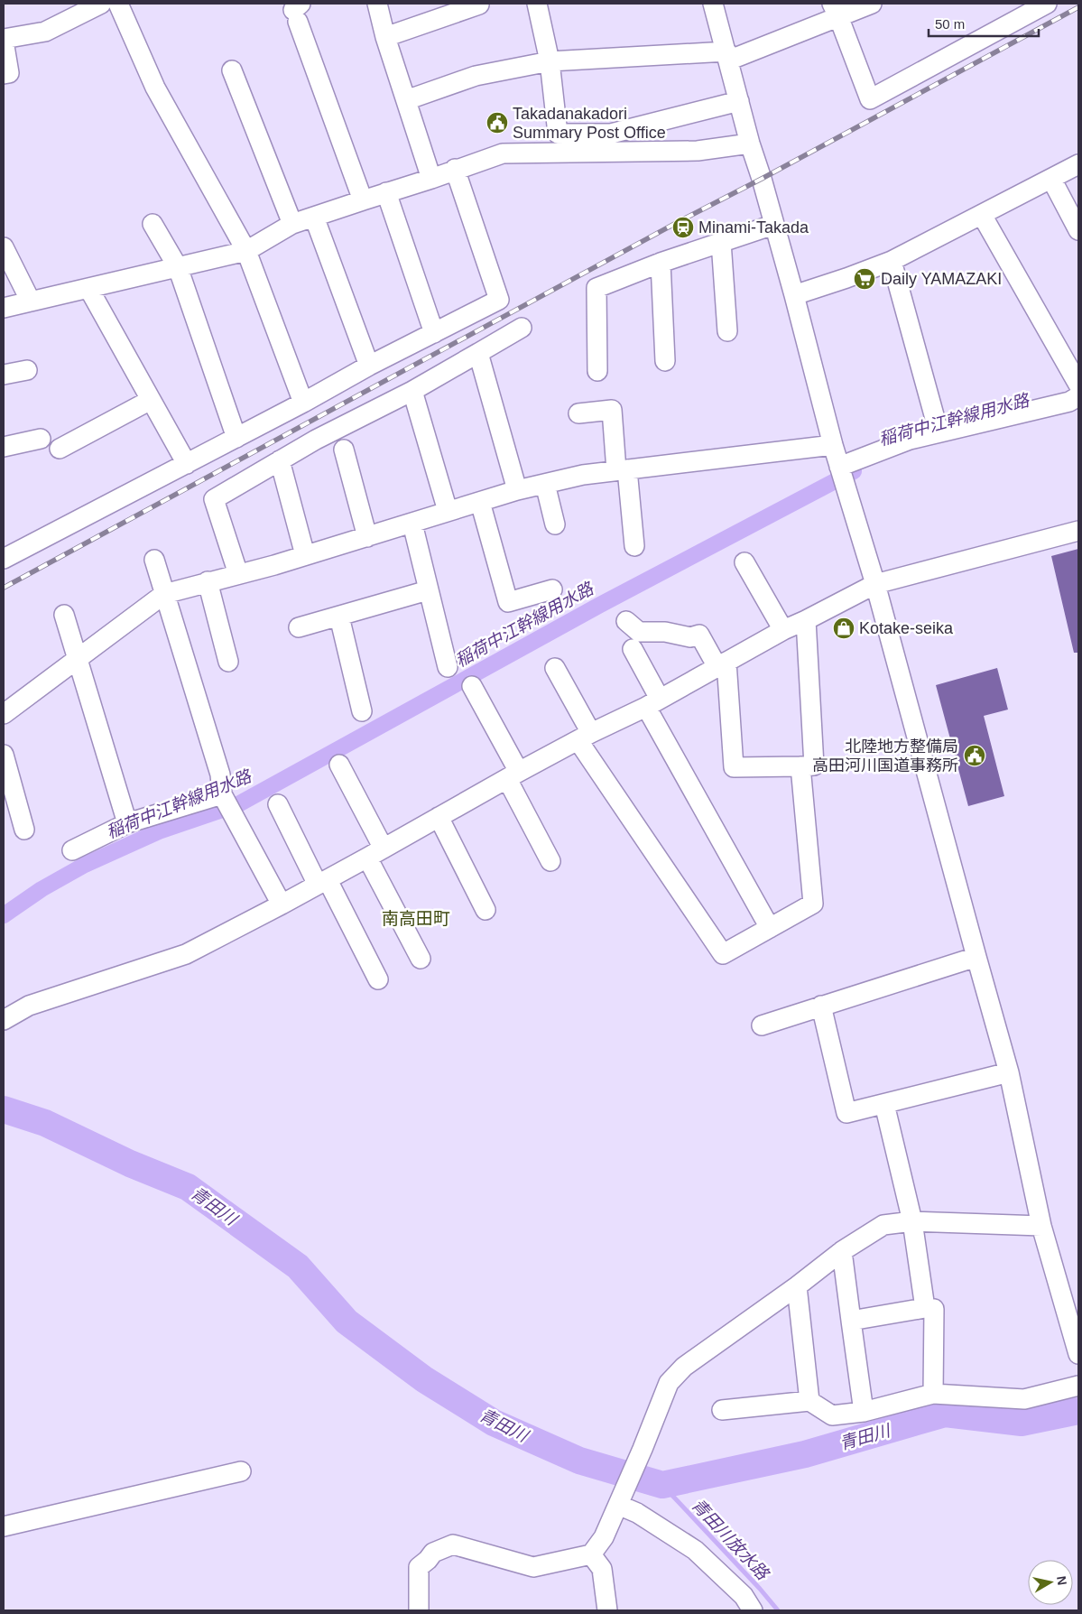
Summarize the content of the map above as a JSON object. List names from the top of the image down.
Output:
{
  "districts": ["南高田町"],
  "water": ["稲荷中江幹線用水路", "青田川", "青田川放水路"],
  "places": {
    "public building": ["Takadanakadori Summary Post Office", "北陸地方整備局 高田河川国道事務所"],
    "station": ["Minami-Takada"],
    "supermarket": ["Daily YAMAZAKI"],
    "shop": ["Kotake-seika"]
  },
  "scale_bar": "50 m",
  "north": "right"
}
